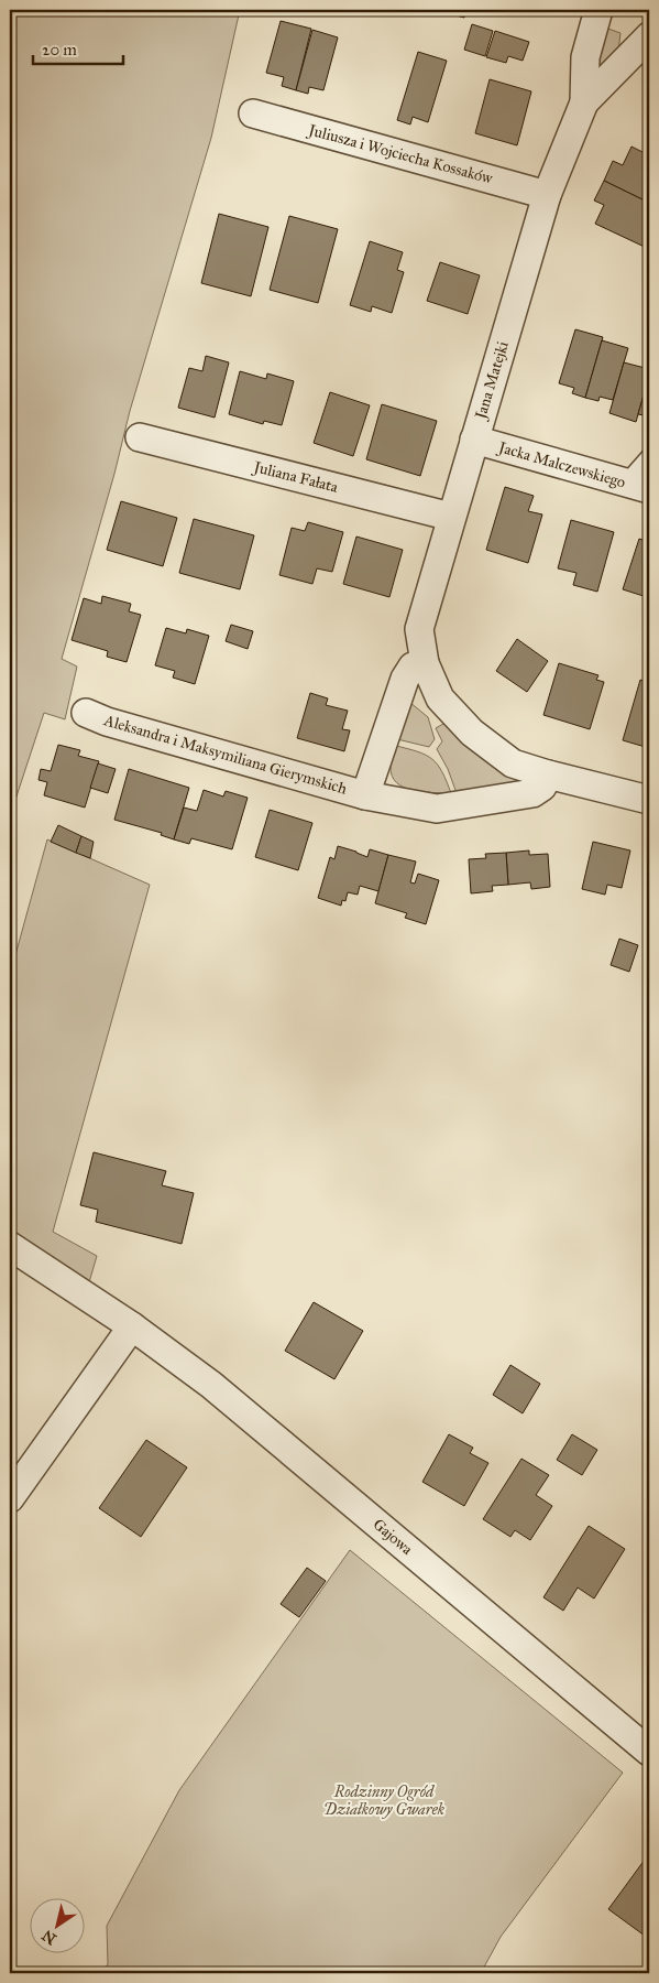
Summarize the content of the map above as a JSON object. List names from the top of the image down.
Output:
{
  "streets": {
    "street": [
      "Juliusza i Wojciecha Kossaków",
      "Jana Matejki",
      "Jacka Malczewskiego",
      "Juliana Fałata",
      "Aleksandra i Maksymiliana Gierymskich",
      "Gajowa"
    ]
  },
  "crossings": [
    ["Juliusza i Wojciecha Kossaków", "Jana Matejki"],
    ["Jana Matejki", "Jacka Malczewskiego"],
    ["Jana Matejki", "Juliana Fałata"]
  ],
  "parks": ["Rodzinny Ogród Działkowy Gwarek"],
  "scale_bar": "20 m",
  "north": "bottom left"
}
